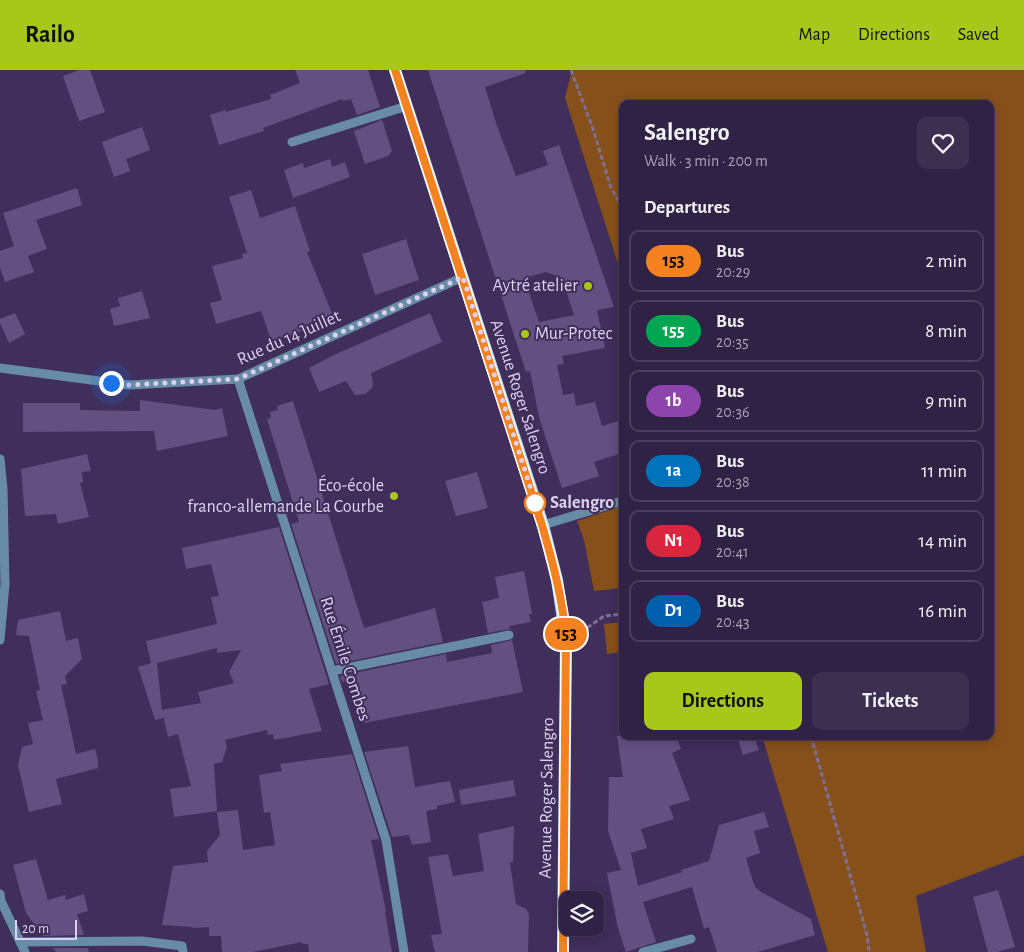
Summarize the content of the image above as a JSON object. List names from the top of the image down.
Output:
{
  "streets": {
    "main road": ["Avenue Roger Salengro"],
    "street": ["Rue du 14 Juillet", "Rue Émile Combes"]
  },
  "crossings": [
    ["Rue du 14 Juillet", "Avenue Roger Salengro"],
    ["Rue du 14 Juillet", "Rue Émile Combes"]
  ],
  "places": [
    "Aytré atelier",
    "Mur-Protec",
    "Éco-école franco-allemande La Courbe",
    "Salengro"
  ],
  "lines": ["bus line 153"],
  "scale_bar": "20 m",
  "page": {
    "header": "Railo",
    "nav": ["Map", "Directions", "Saved"],
    "on_map": "153",
    "heading": [
      ["Salengro", "Walk · 3 min · 200 m"],
      "Departures"
    ],
    "list": [
      {
        "mark": "153",
        "name": "Bus",
        "note": "20:29",
        "value": "2 min"
      },
      {
        "mark": "155",
        "name": "Bus",
        "note": "20:35",
        "value": "8 min"
      },
      {
        "mark": "1b",
        "name": "Bus",
        "note": "20:36",
        "value": "9 min"
      },
      {
        "mark": "1a",
        "name": "Bus",
        "note": "20:38",
        "value": "11 min"
      },
      {
        "mark": "N1",
        "name": "Bus",
        "note": "20:41",
        "value": "14 min"
      },
      {
        "mark": "D1",
        "name": "Bus",
        "note": "20:43",
        "value": "16 min"
      }
    ],
    "buttons": ["Directions", "Tickets"],
    "scale": "20 m"
  }
}
